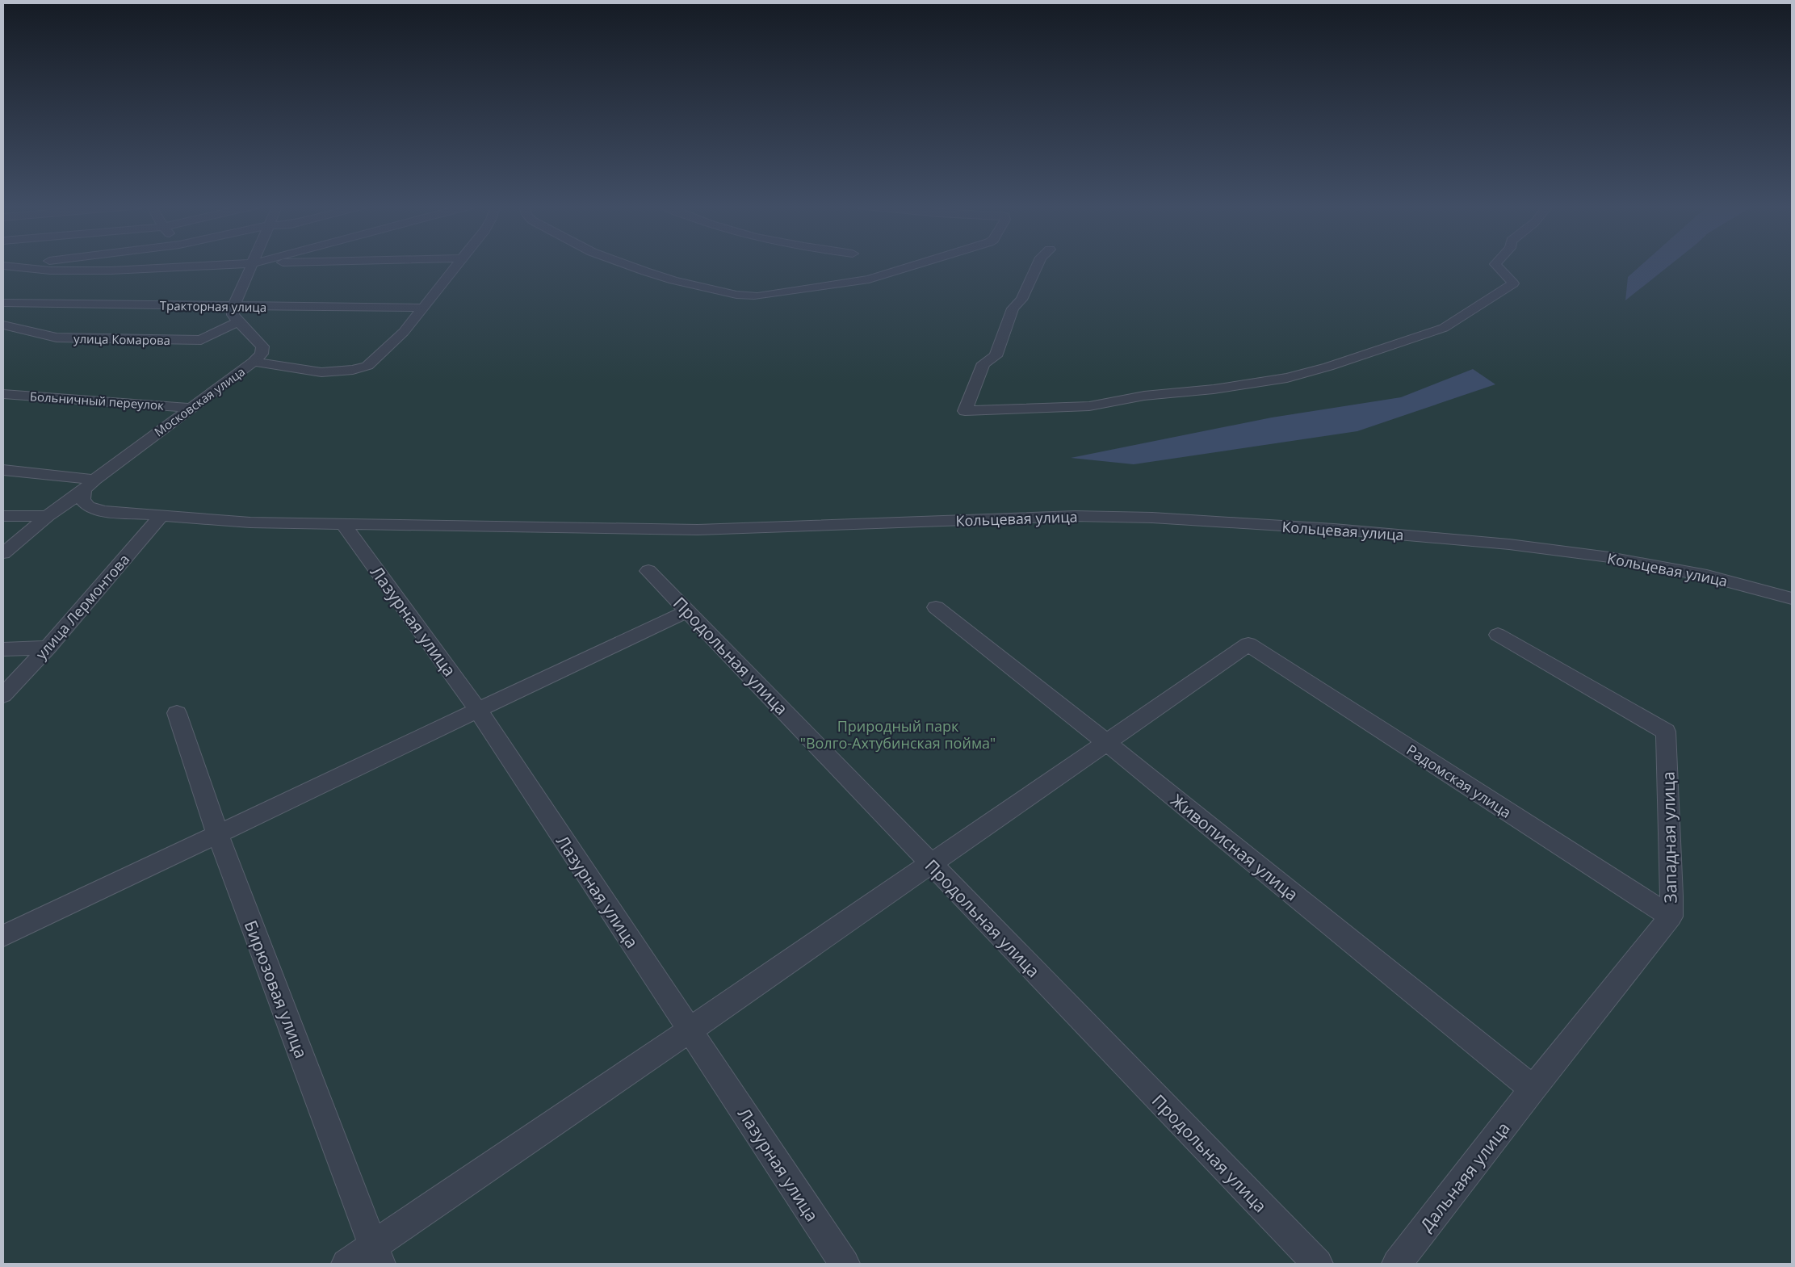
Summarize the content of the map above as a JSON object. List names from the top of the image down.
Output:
{
  "streets": {
    "street": [
      "Тракторная улица",
      "улица Комарова",
      "Больничный переулок",
      "Московская улица",
      "Кольцевая улица",
      "улица Лермонтова",
      "Лазурная улица",
      "Продольная улица",
      "Радомская улица",
      "Западная улица",
      "Живописная улица",
      "Бирюзовая улица",
      "Дальнаяя улица"
    ]
  },
  "crossings": [
    ["Тракторная улица", "Московская улица"],
    ["улица Комарова", "Московская улица"],
    ["Больничный переулок", "Московская улица"],
    ["Московская улица", "Кольцевая улица"],
    ["Кольцевая улица", "улица Лермонтова"],
    ["Кольцевая улица", "Лазурная улица"],
    ["Радомская улица", "Западная улица"],
    ["Радомская улица", "Живописная улица"],
    ["Западная улица", "Живописная улица"],
    ["Западная улица", "Дальнаяя улица"],
    ["Живописная улица", "Дальнаяя улица"]
  ],
  "parks": ["Природный парк \"Волго-Ахтубинская пойма\""]
}
